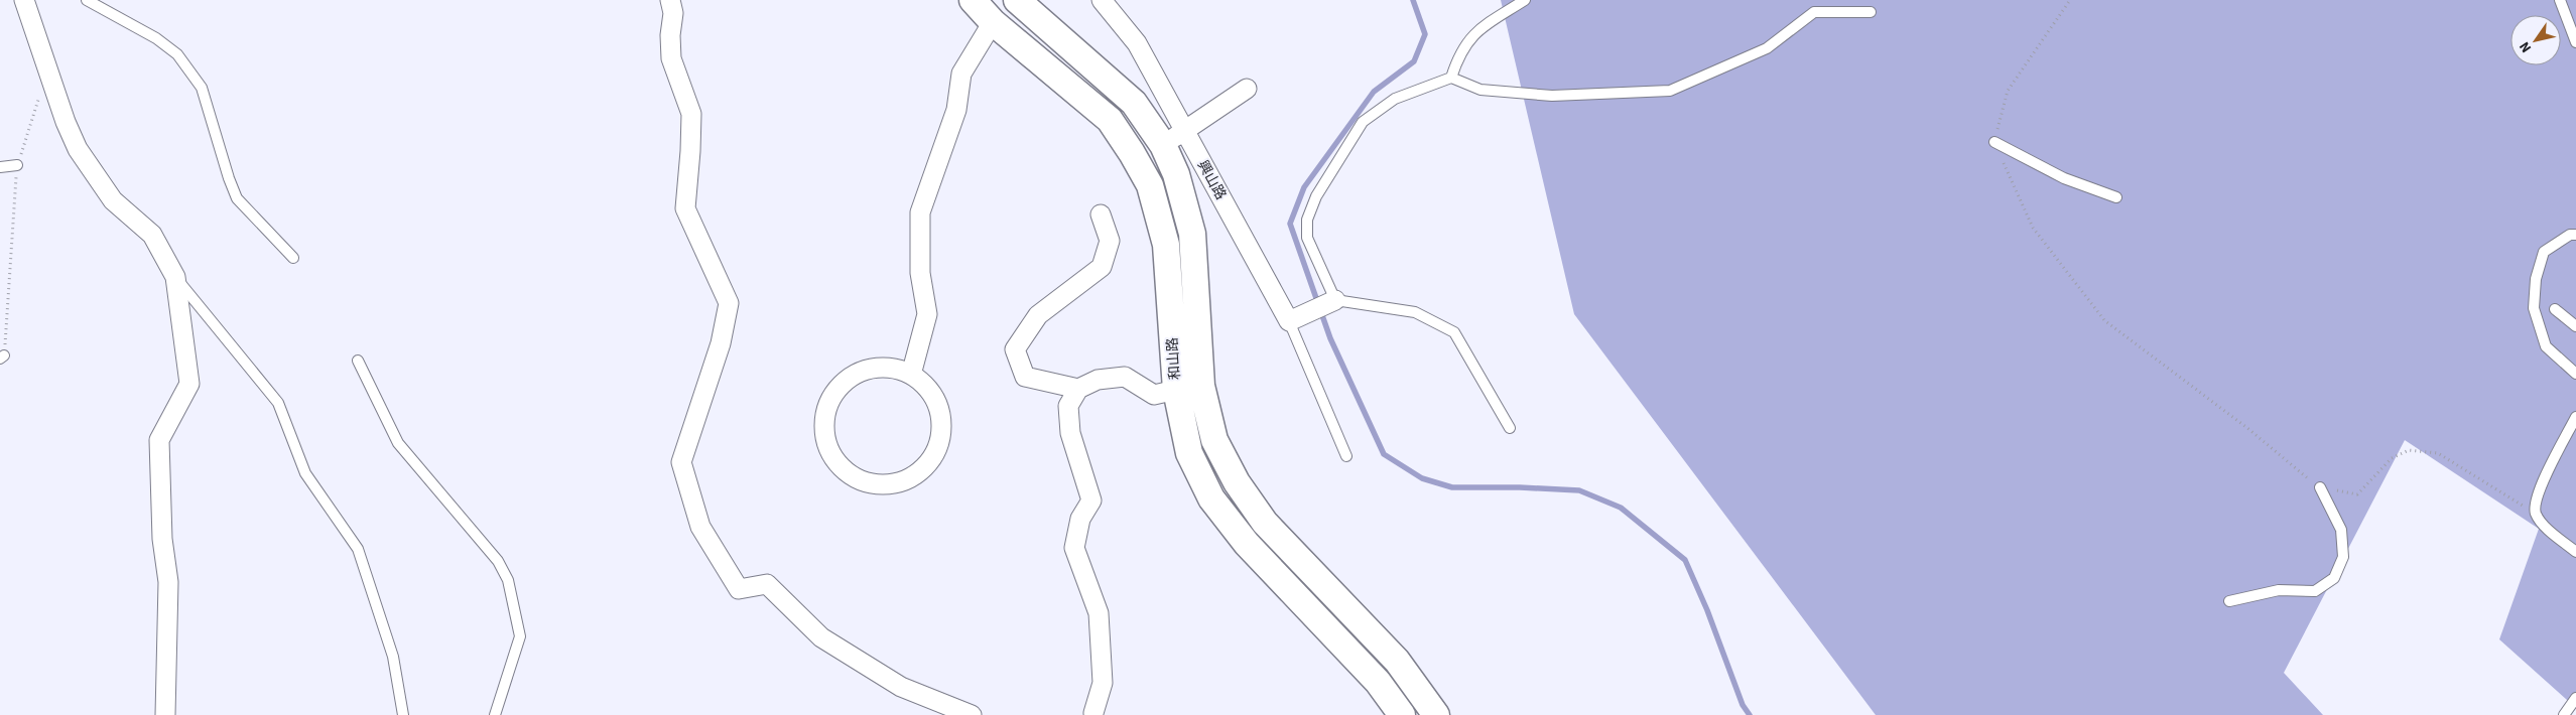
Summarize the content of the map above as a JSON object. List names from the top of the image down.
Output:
{
  "streets": {
    "main road": ["和山路"],
    "street": ["興山路"]
  },
  "crossings": [
    ["興山路", "和山路"]
  ],
  "north": "bottom left"
}
